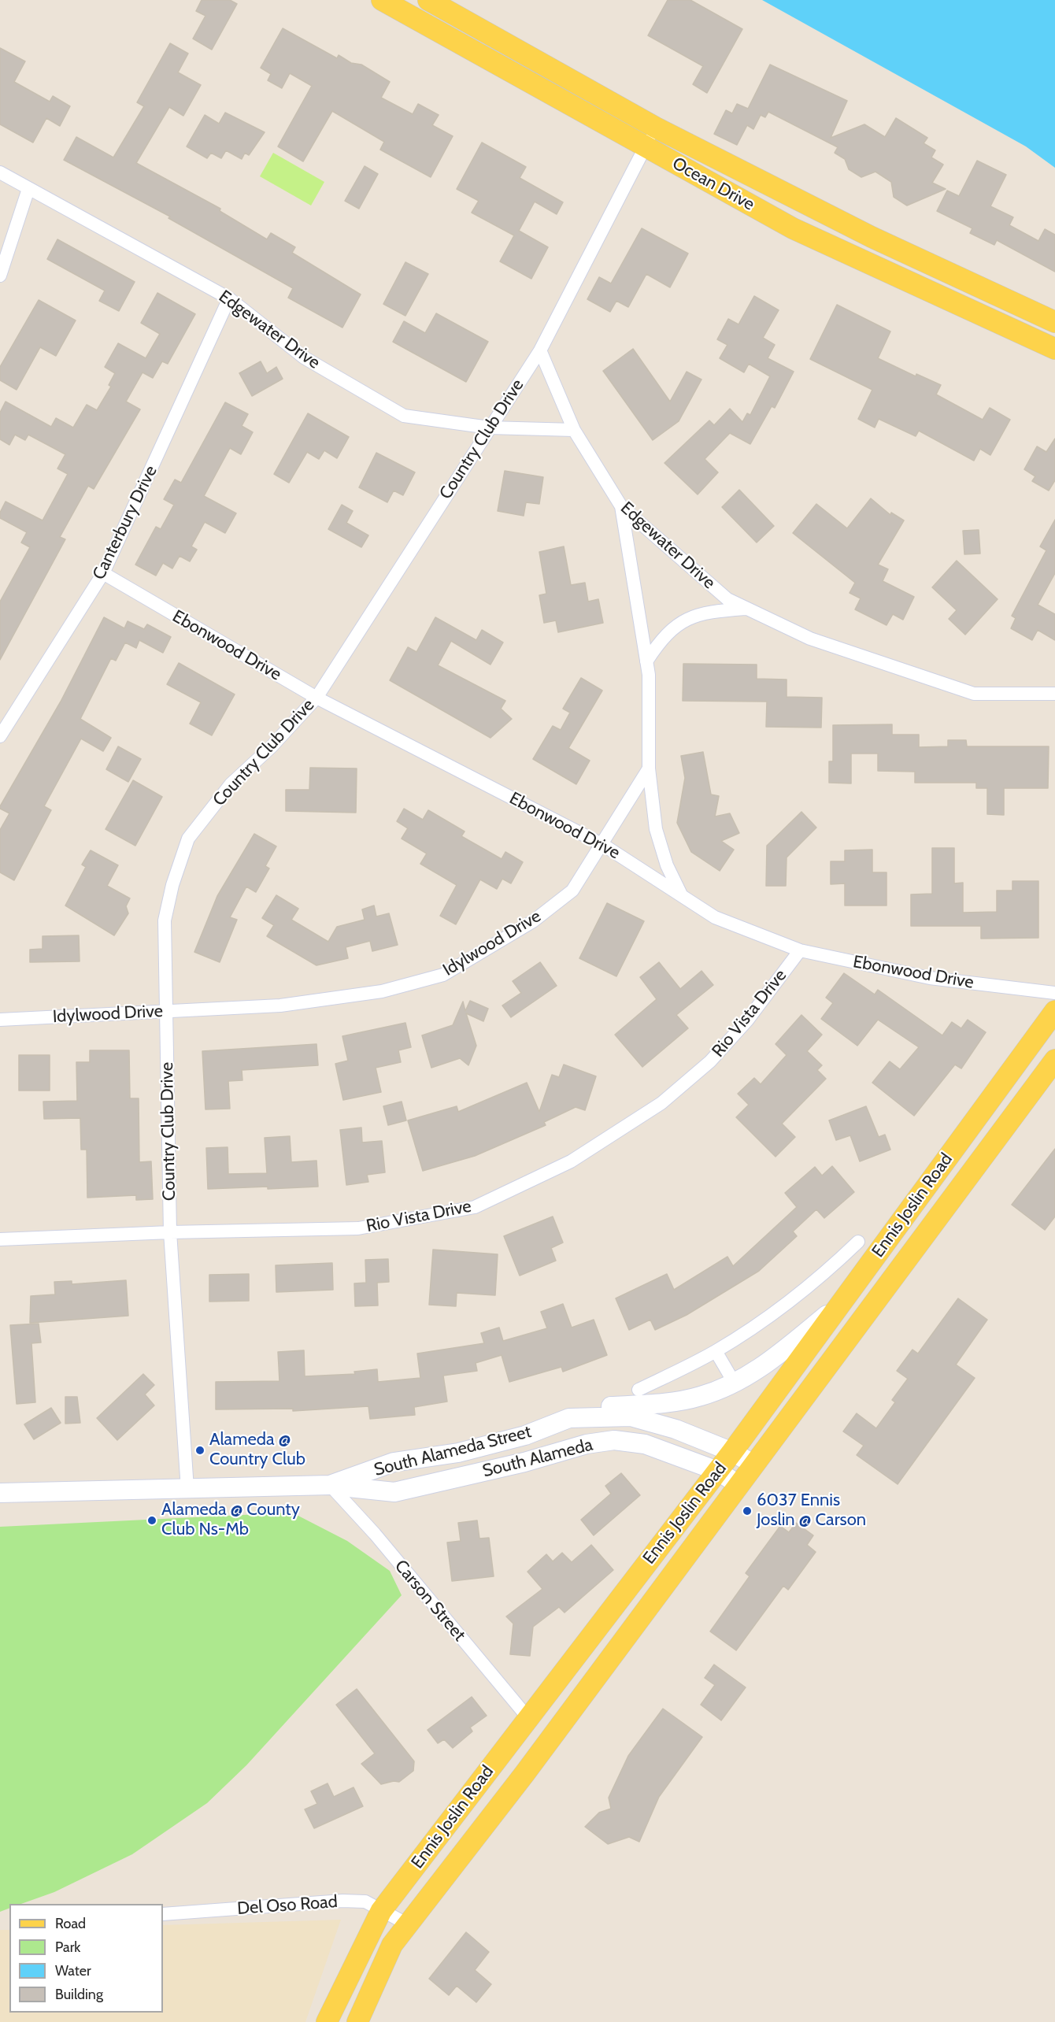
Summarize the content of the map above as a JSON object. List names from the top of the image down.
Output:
{
  "streets": {
    "main road": [
      "Ocean Drive",
      "Ennis Joslin Road",
      "South Alameda Street",
      "South Alameda"
    ],
    "street": [
      "Edgewater Drive",
      "Country Club Drive",
      "Canterbury Drive",
      "Ebonwood Drive",
      "Idylwood Drive",
      "Rio Vista Drive",
      "Carson Street",
      "Del Oso Road"
    ]
  },
  "crossings": [
    ["Ocean Drive", "Country Club Drive"],
    ["Edgewater Drive", "Country Club Drive"],
    ["Edgewater Drive", "Canterbury Drive"],
    ["Country Club Drive", "Ebonwood Drive"],
    ["Country Club Drive", "Idylwood Drive"],
    ["Country Club Drive", "Rio Vista Drive"],
    ["Country Club Drive", "South Alameda Street"],
    ["Canterbury Drive", "Ebonwood Drive"],
    ["Ebonwood Drive", "Idylwood Drive"],
    ["Ebonwood Drive", "Rio Vista Drive"],
    ["Ennis Joslin Road", "South Alameda Street"],
    ["Ennis Joslin Road", "South Alameda"],
    ["Ennis Joslin Road", "Carson Street"],
    ["Ennis Joslin Road", "Del Oso Road"],
    ["South Alameda Street", "South Alameda"],
    ["South Alameda Street", "Carson Street"],
    ["South Alameda", "Carson Street"]
  ],
  "places": ["Alameda @ Country Club", "6037 Ennis Joslin @ Carson", "Alameda @ County Club Ns-Mb"],
  "legend": [
    "Road",
    "Park",
    "Water",
    "Building"
  ]
}
